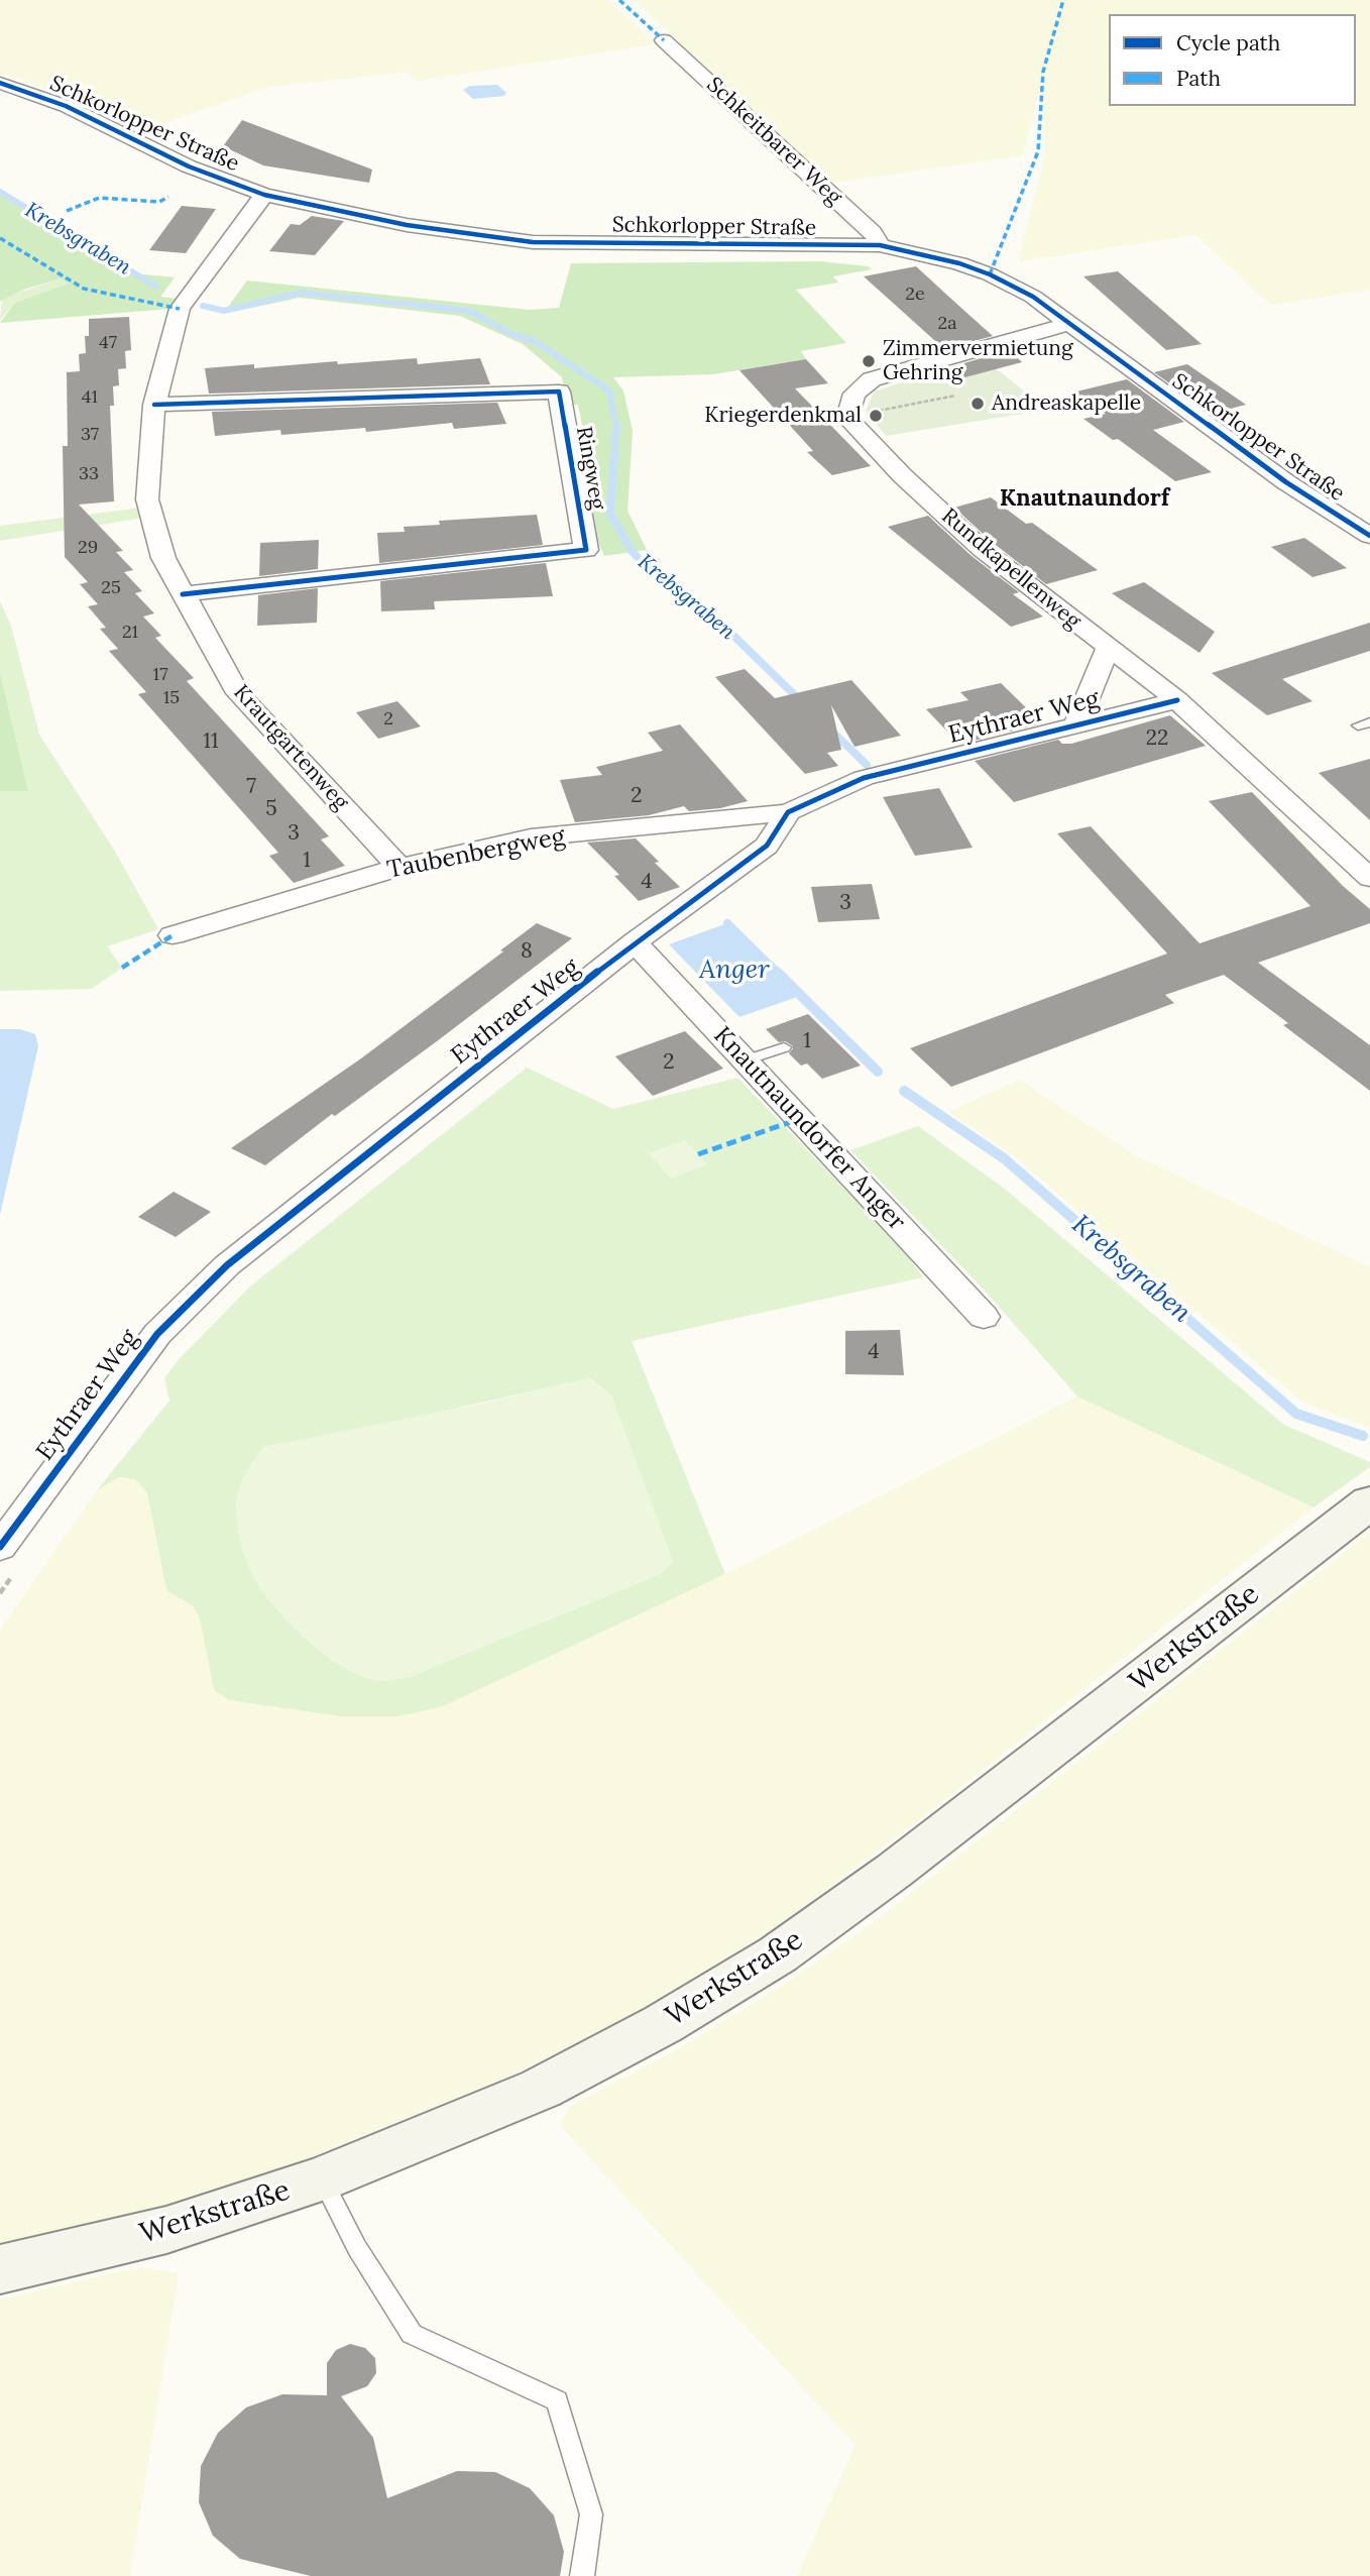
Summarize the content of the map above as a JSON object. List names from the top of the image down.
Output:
{
  "streets": {
    "main road": ["Werkstraße"],
    "street": [
      "Schkorlopper Straße",
      "Schkeitbarer Weg",
      "Ringweg",
      "Rundkapellenweg",
      "Eythraer Weg",
      "Krautgartenweg",
      "Taubenbergweg",
      "Knautnaundorfer Anger"
    ]
  },
  "crossings": [
    ["Schkorlopper Straße", "Schkeitbarer Weg"],
    ["Schkorlopper Straße", "Rundkapellenweg"],
    ["Schkorlopper Straße", "Krautgartenweg"],
    ["Ringweg", "Krautgartenweg"],
    ["Rundkapellenweg", "Eythraer Weg"],
    ["Eythraer Weg", "Taubenbergweg"],
    ["Eythraer Weg", "Knautnaundorfer Anger"],
    ["Krautgartenweg", "Taubenbergweg"]
  ],
  "districts": ["Knautnaundorf"],
  "water": ["Krebsgraben", "Anger"],
  "places": ["Zimmervermietung Gehring", "Andreaskapelle", "Kriegerdenkmal"],
  "house_numbers": [
    "2e",
    "2a",
    "47",
    "41",
    "37",
    "33",
    "29",
    "25",
    "21",
    "17",
    "15",
    "2",
    "22",
    "11",
    "7",
    "2",
    "5",
    "3",
    "1",
    "4",
    "3",
    "8",
    "1",
    "2",
    "4"
  ],
  "legend": ["Cycle path", "Path"]
}
